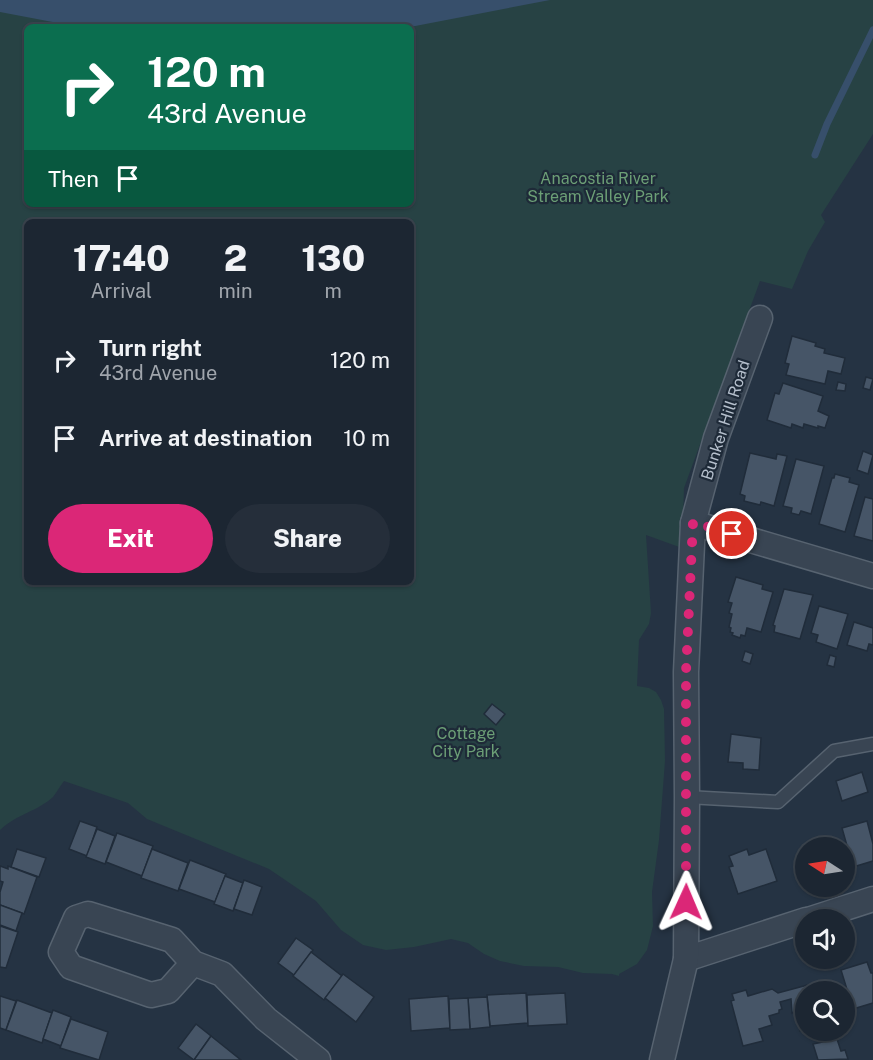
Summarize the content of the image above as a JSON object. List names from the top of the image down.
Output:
{
  "streets": {
    "street": ["Bunker Hill Road"]
  },
  "parks": ["Anacostia River Stream Valley Park", "Cottage City Park"],
  "north": "left",
  "page": {
    "turn": ["120 m", "43rd Avenue"],
    "then": "Then",
    "eta": [
      "17:40",
      "Arrival",
      "2",
      "min",
      "130",
      "m"
    ],
    "list": [
      {
        "name": "Turn right",
        "note": "43rd Avenue",
        "value": "120 m"
      },
      {
        "name": "Arrive at destination",
        "value": "10 m"
      }
    ],
    "buttons": ["Exit", "Share"]
  }
}
